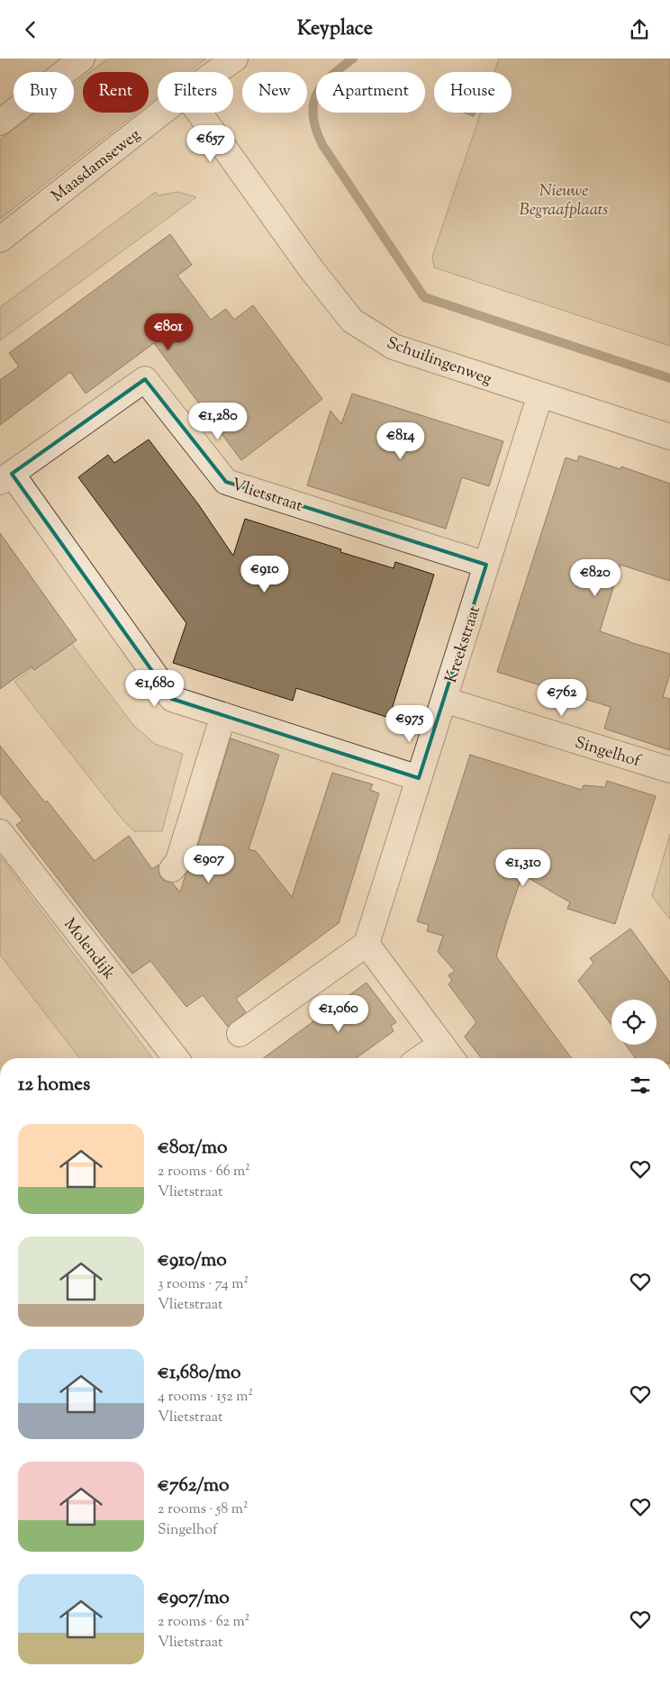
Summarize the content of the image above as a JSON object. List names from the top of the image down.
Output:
{
  "streets": {
    "street": [
      "Maasdamseweg",
      "Schuilingenweg",
      "Vlietstraat",
      "Kreekstraat",
      "Singelhof",
      "Molendijk"
    ]
  },
  "crossings": [
    ["Schuilingenweg", "Kreekstraat"],
    ["Vlietstraat", "Kreekstraat"],
    ["Kreekstraat", "Singelhof"]
  ],
  "parks": ["Nieuwe Begraafplaats"],
  "page": {
    "header": "Keyplace",
    "chip": [
      "Buy",
      "Rent",
      "Filters",
      "New",
      "Apartment",
      "House"
    ],
    "price": [
      "€657",
      "€801",
      "€1,280",
      "€814",
      "€910",
      "€820",
      "€1,680",
      "€762",
      "€975",
      "€907",
      "€1,310",
      "€1,060"
    ],
    "heading": "12 homes",
    "list": [
      {
        "name": "€801/mo",
        "note": "2 rooms · 66 m² · Vlietstraat"
      },
      {
        "name": "€910/mo",
        "note": "3 rooms · 74 m² · Vlietstraat"
      },
      {
        "name": "€1,680/mo",
        "note": "4 rooms · 152 m² · Vlietstraat"
      },
      {
        "name": "€762/mo",
        "note": "2 rooms · 58 m² · Singelhof"
      },
      {
        "name": "€907/mo",
        "note": "2 rooms · 62 m² · Vlietstraat"
      }
    ]
  }
}
